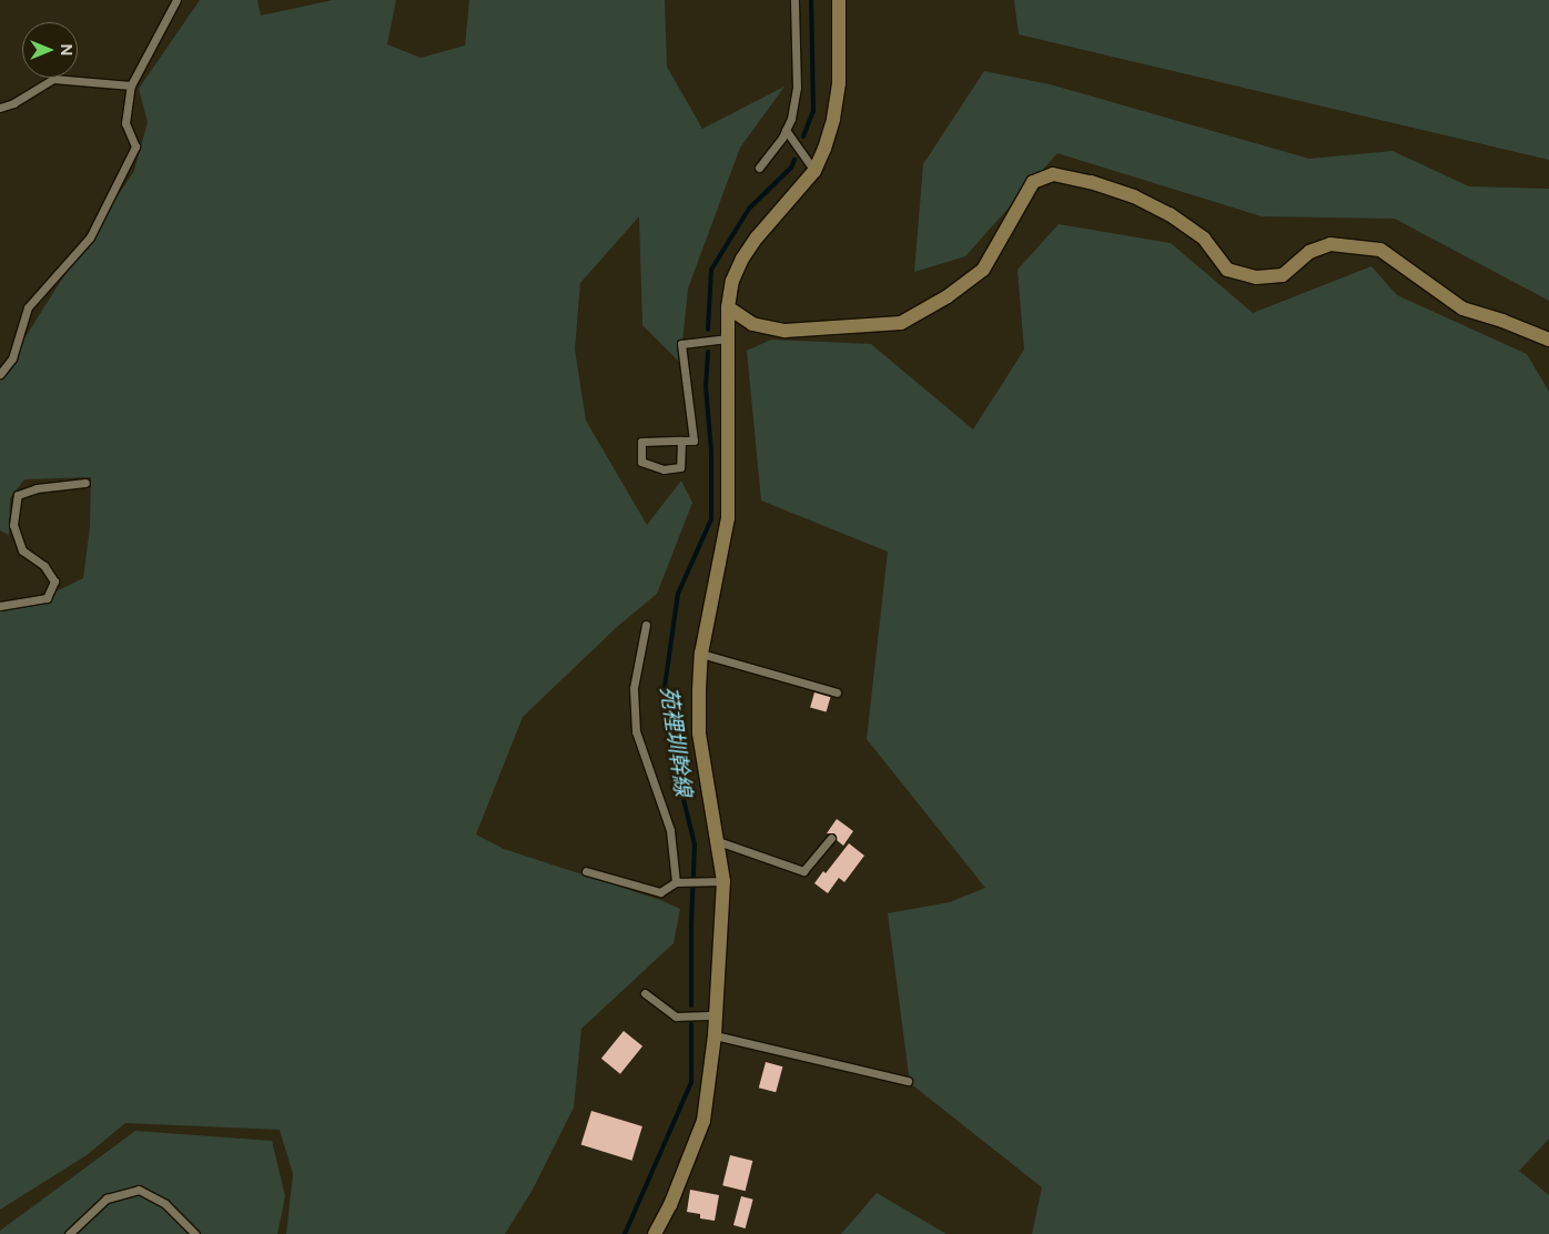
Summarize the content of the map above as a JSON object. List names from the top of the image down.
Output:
{
  "water": ["苑裡圳幹線"],
  "north": "right"
}
